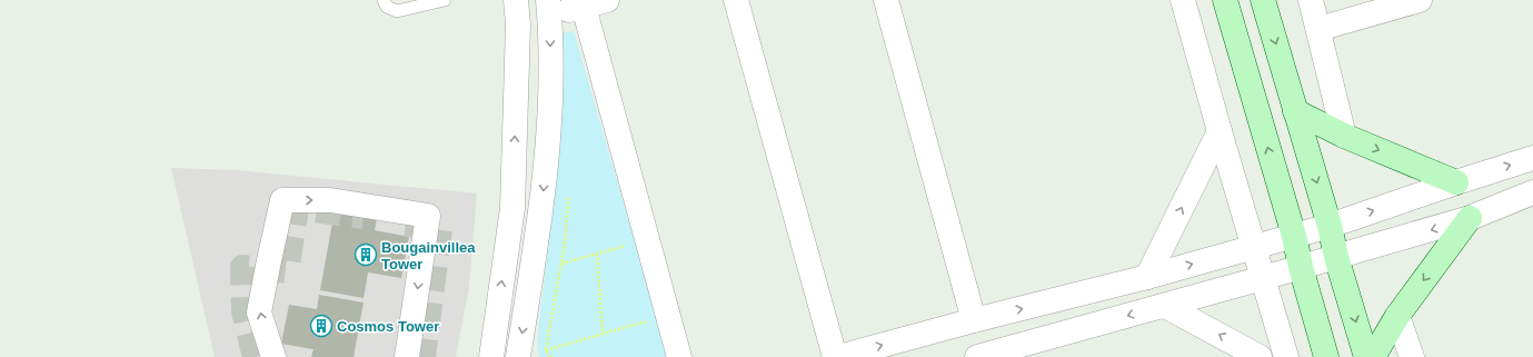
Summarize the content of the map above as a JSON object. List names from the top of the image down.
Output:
{
  "places": {
    "building": ["Bougainvillea Tower", "Cosmos Tower"]
  }
}
